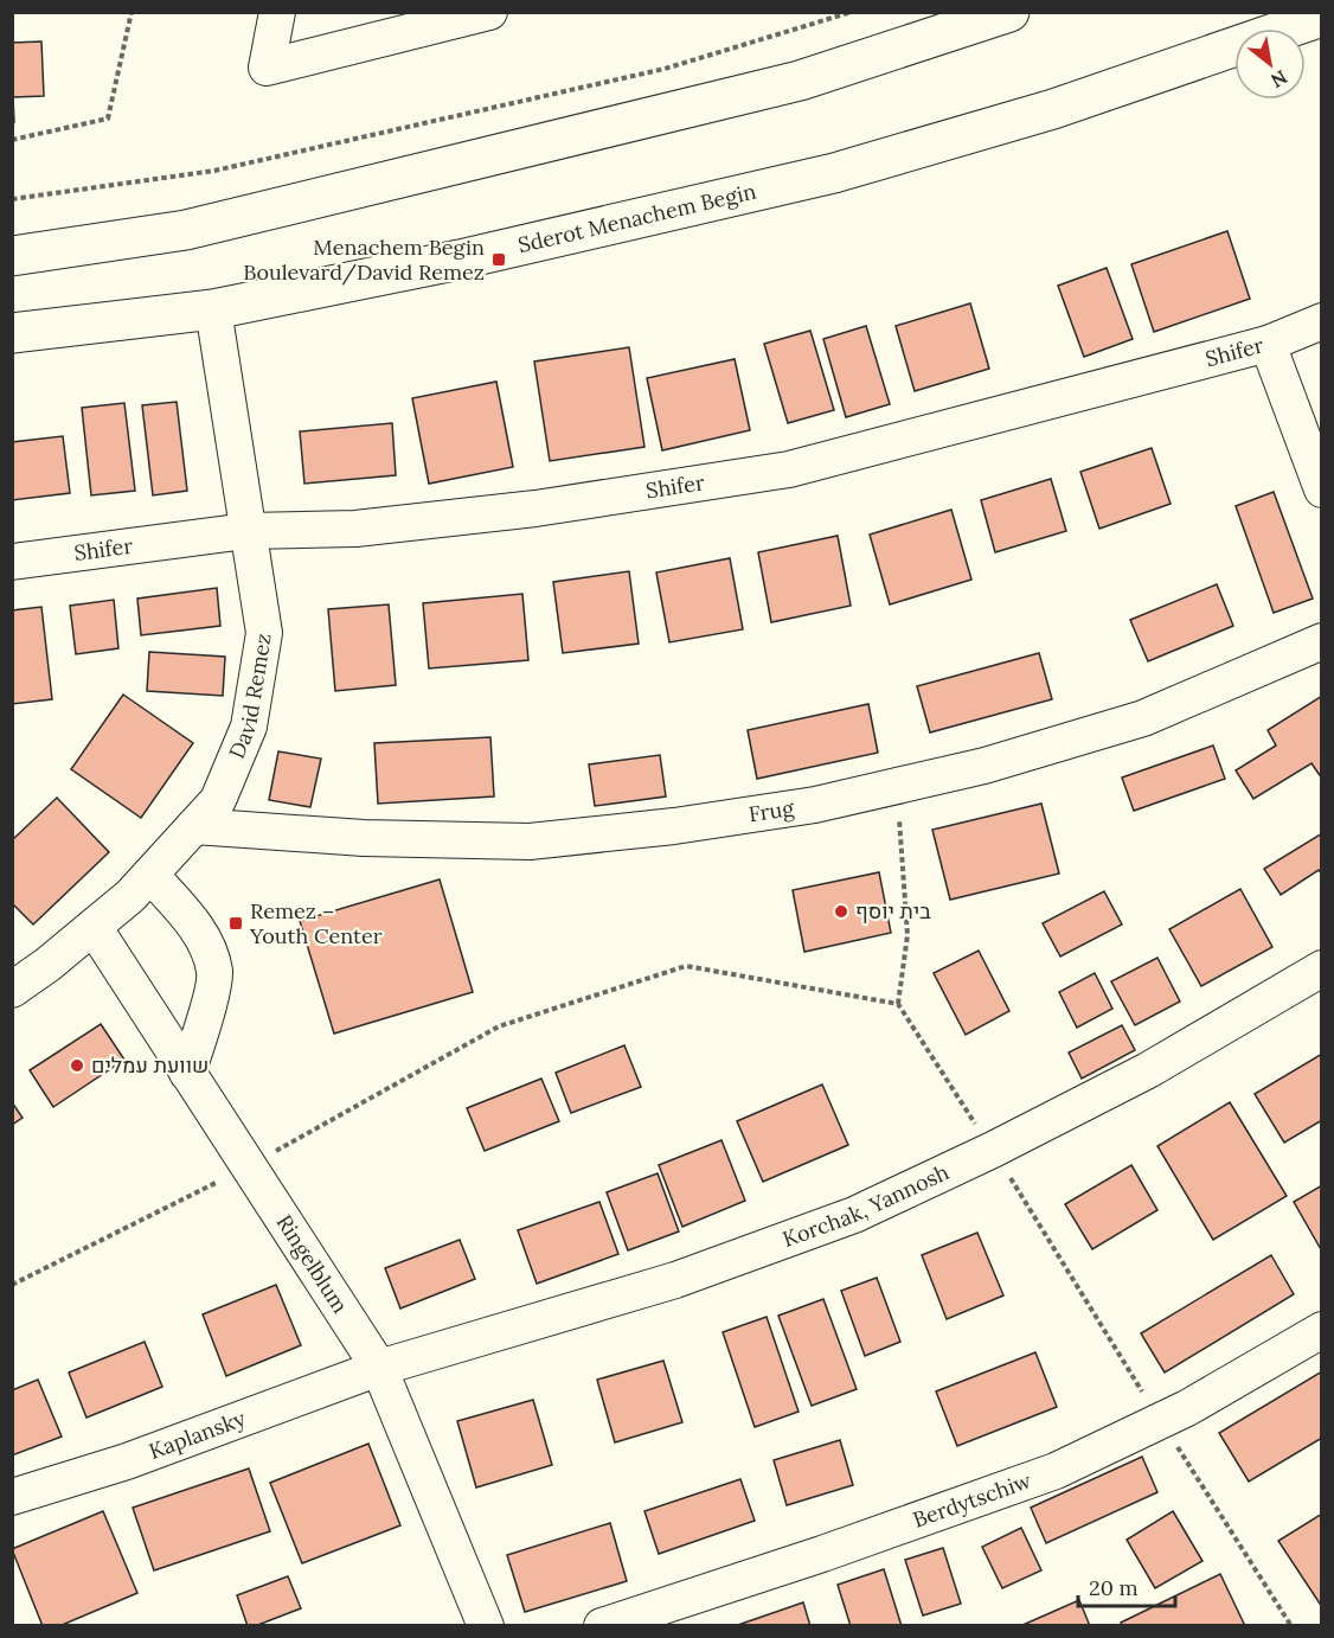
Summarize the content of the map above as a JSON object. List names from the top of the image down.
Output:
{
  "streets": {
    "main road": ["Sderot Menachem Begin"],
    "street": [
      "Shifer",
      "David Remez",
      "Frug",
      "Korchak, Yannosh",
      "Ringelblum",
      "Kaplansky",
      "Berdytschiw"
    ]
  },
  "crossings": [
    ["Sderot Menachem Begin", "David Remez"],
    ["Shifer", "David Remez"],
    ["David Remez", "Frug"],
    ["David Remez", "Ringelblum"],
    ["Korchak, Yannosh", "Ringelblum"],
    ["Korchak, Yannosh", "Kaplansky"],
    ["Ringelblum", "Kaplansky"]
  ],
  "places": {
    "transit": ["Menachem Begin Boulevard/David Remez", "Remez – Youth Center"],
    "other": ["בית יוסף", "שוועת עמלים"]
  },
  "scale_bar": "20 m",
  "north": "bottom right"
}
